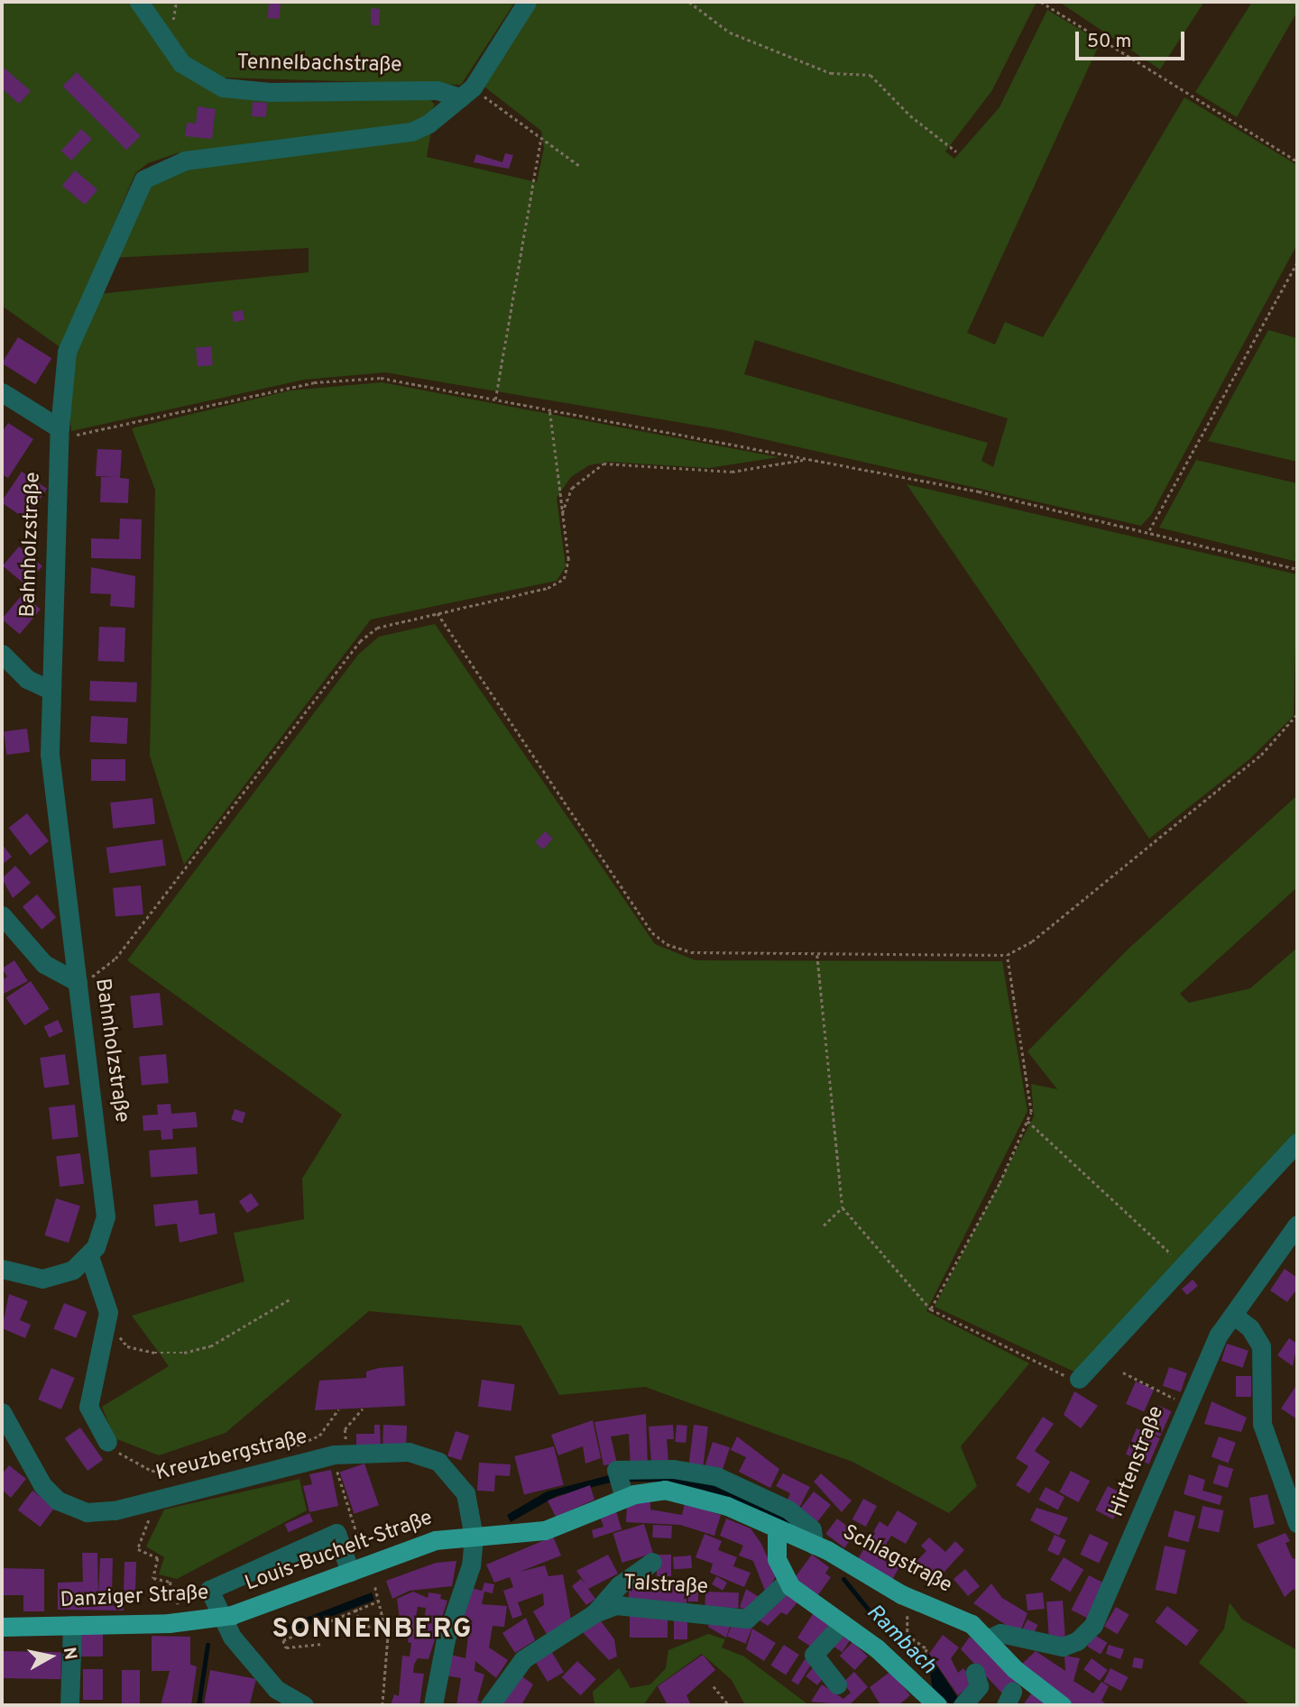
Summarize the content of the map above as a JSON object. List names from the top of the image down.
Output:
{
  "streets": {
    "main road": ["Louis-Buchelt-Straße", "Schlagstraße", "Danziger Straße"],
    "street": [
      "Tennelbachstraße",
      "Bahnholzstraße",
      "Kreuzbergstraße",
      "Hirtenstraße",
      "Talstraße"
    ]
  },
  "crossings": [
    ["Tennelbachstraße", "Bahnholzstraße"],
    ["Kreuzbergstraße", "Louis-Buchelt-Straße"],
    ["Hirtenstraße", "Schlagstraße"],
    ["Louis-Buchelt-Straße", "Schlagstraße"],
    ["Louis-Buchelt-Straße", "Danziger Straße"]
  ],
  "districts": ["SONNENBERG"],
  "water": ["Rambach"],
  "scale_bar": "50 m",
  "north": "right"
}
